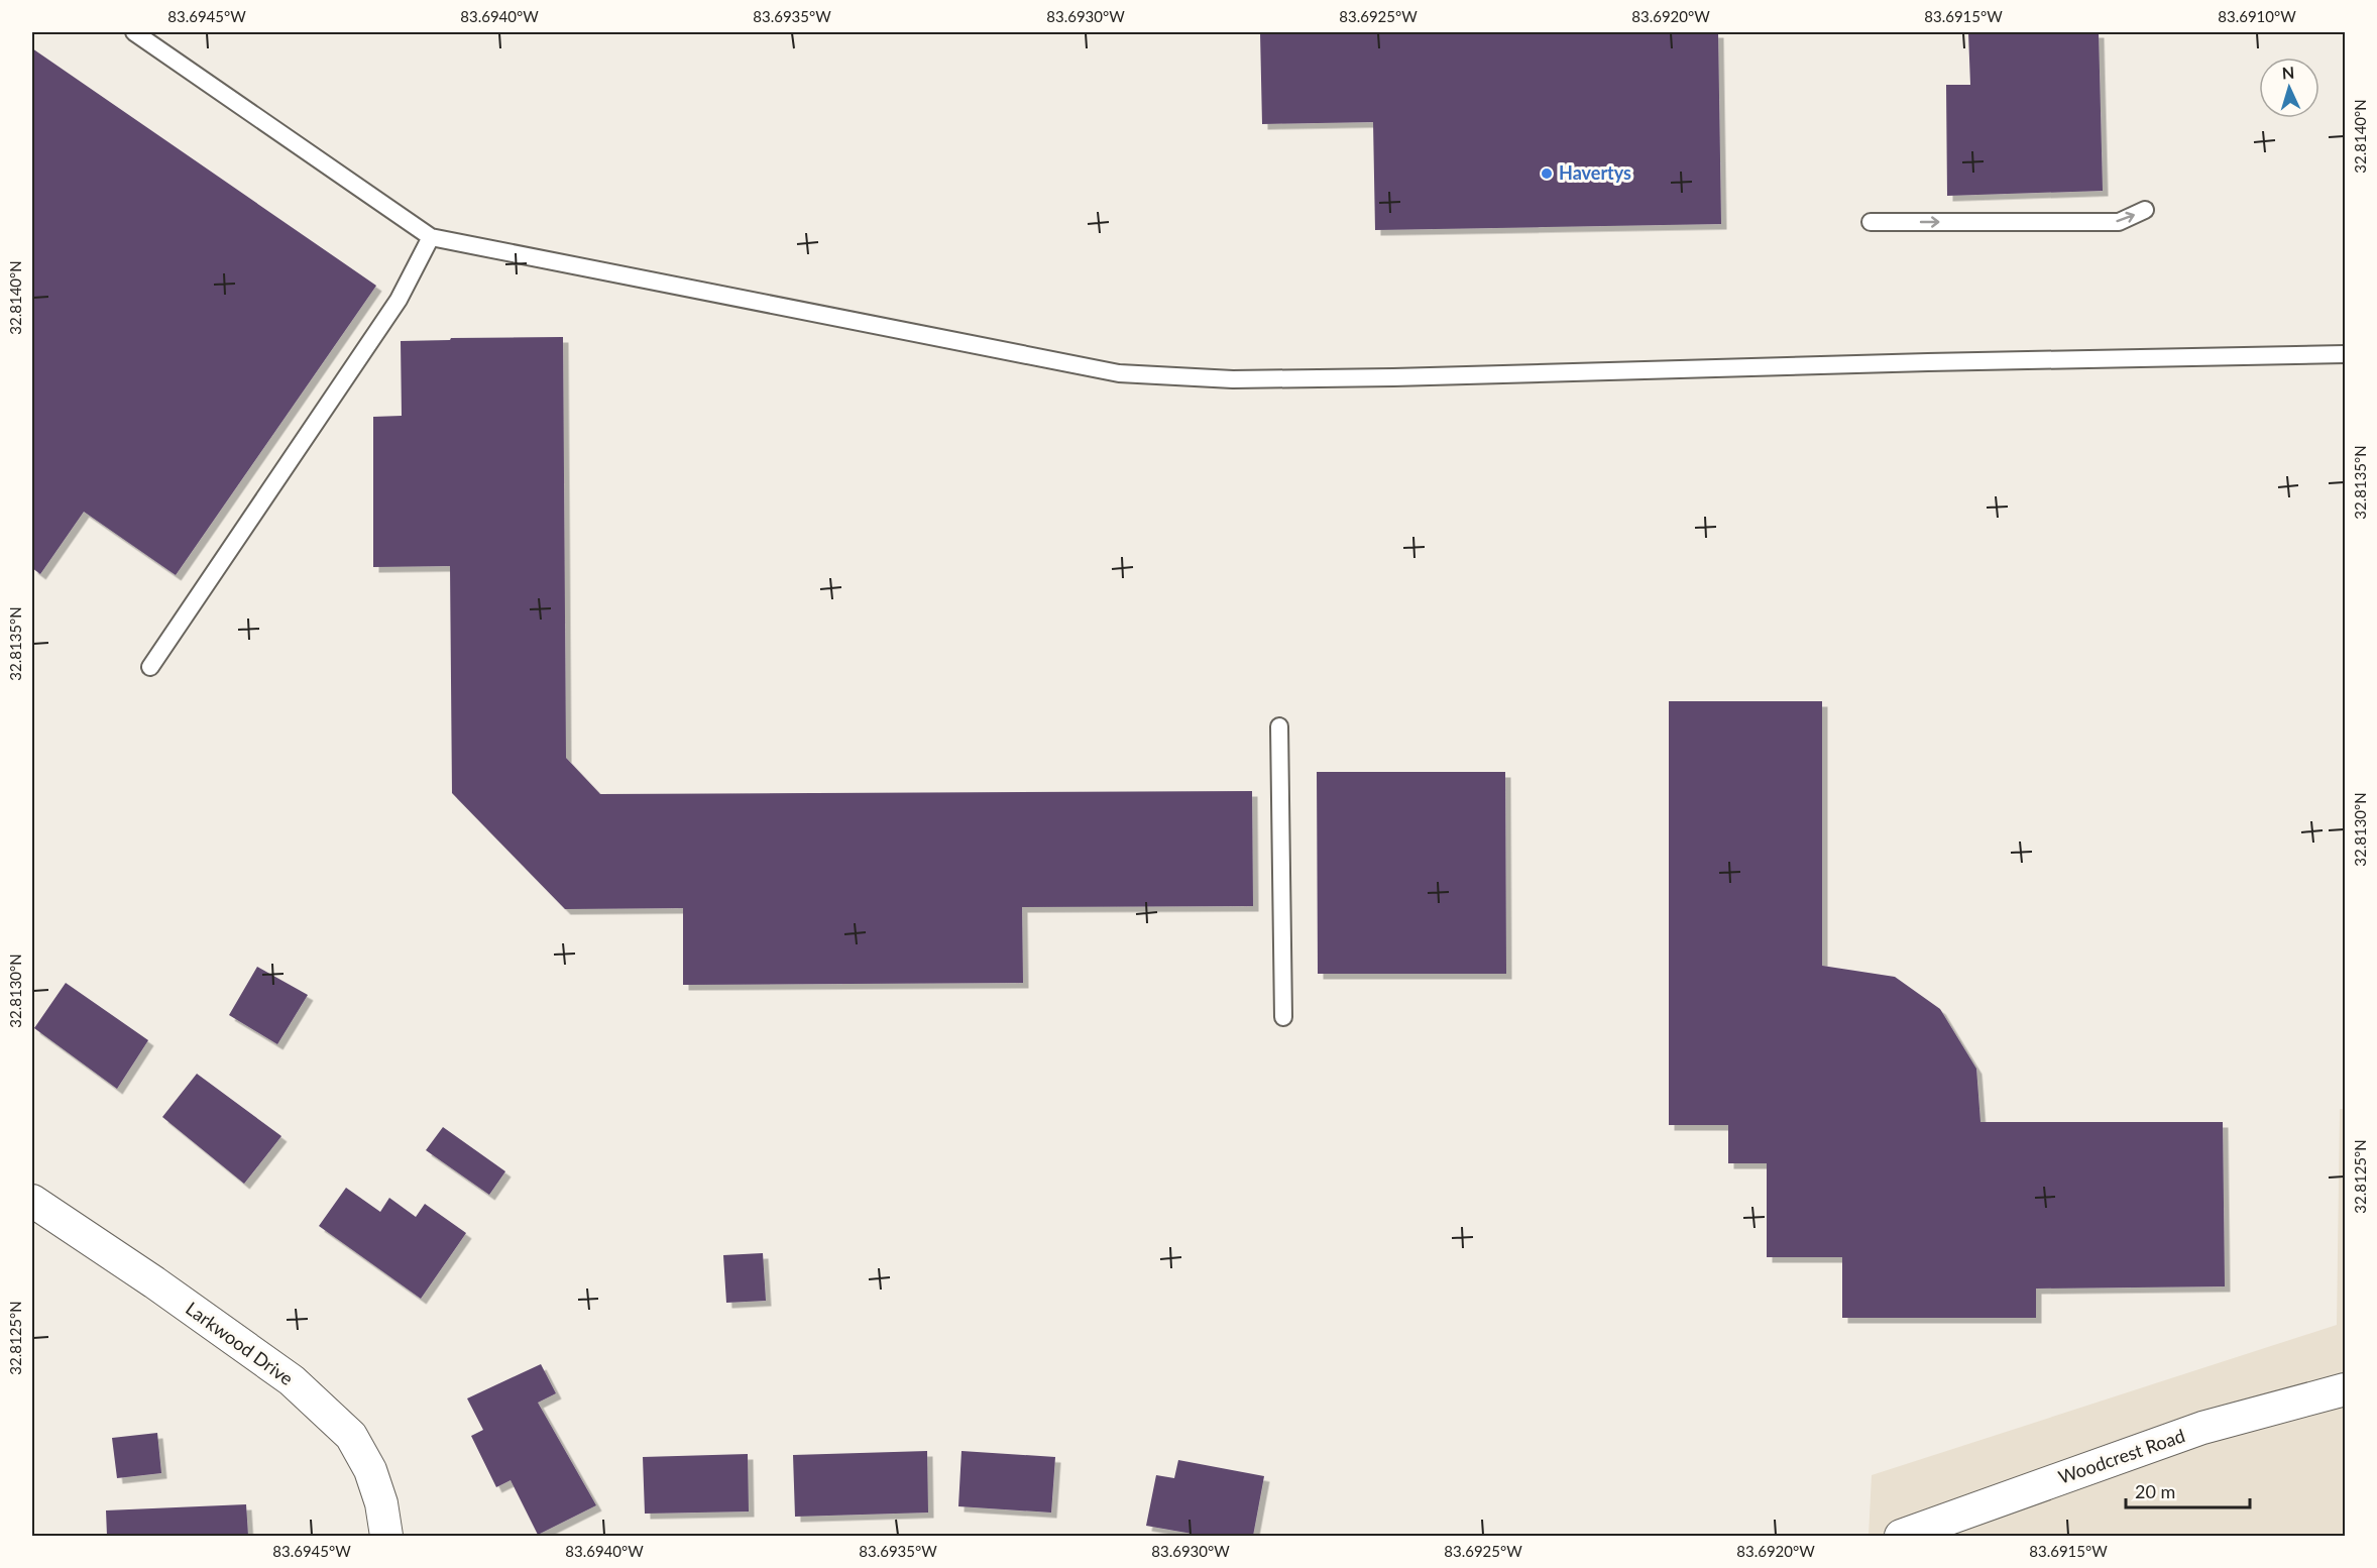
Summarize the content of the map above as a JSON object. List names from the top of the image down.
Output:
{
  "streets": {
    "street": ["Larkwood Drive", "Woodcrest Road"]
  },
  "places": ["Havertys"],
  "scale_bar": "20 m",
  "north": "top",
  "coordinates": [
    "83.6945°W",
    "83.6940°W",
    "83.6935°W",
    "83.6930°W",
    "83.6925°W",
    "83.6920°W",
    "83.6915°W",
    "83.6910°W",
    "32.8140°N",
    "32.8135°N",
    "32.8130°N",
    "32.8125°N"
  ]
}
